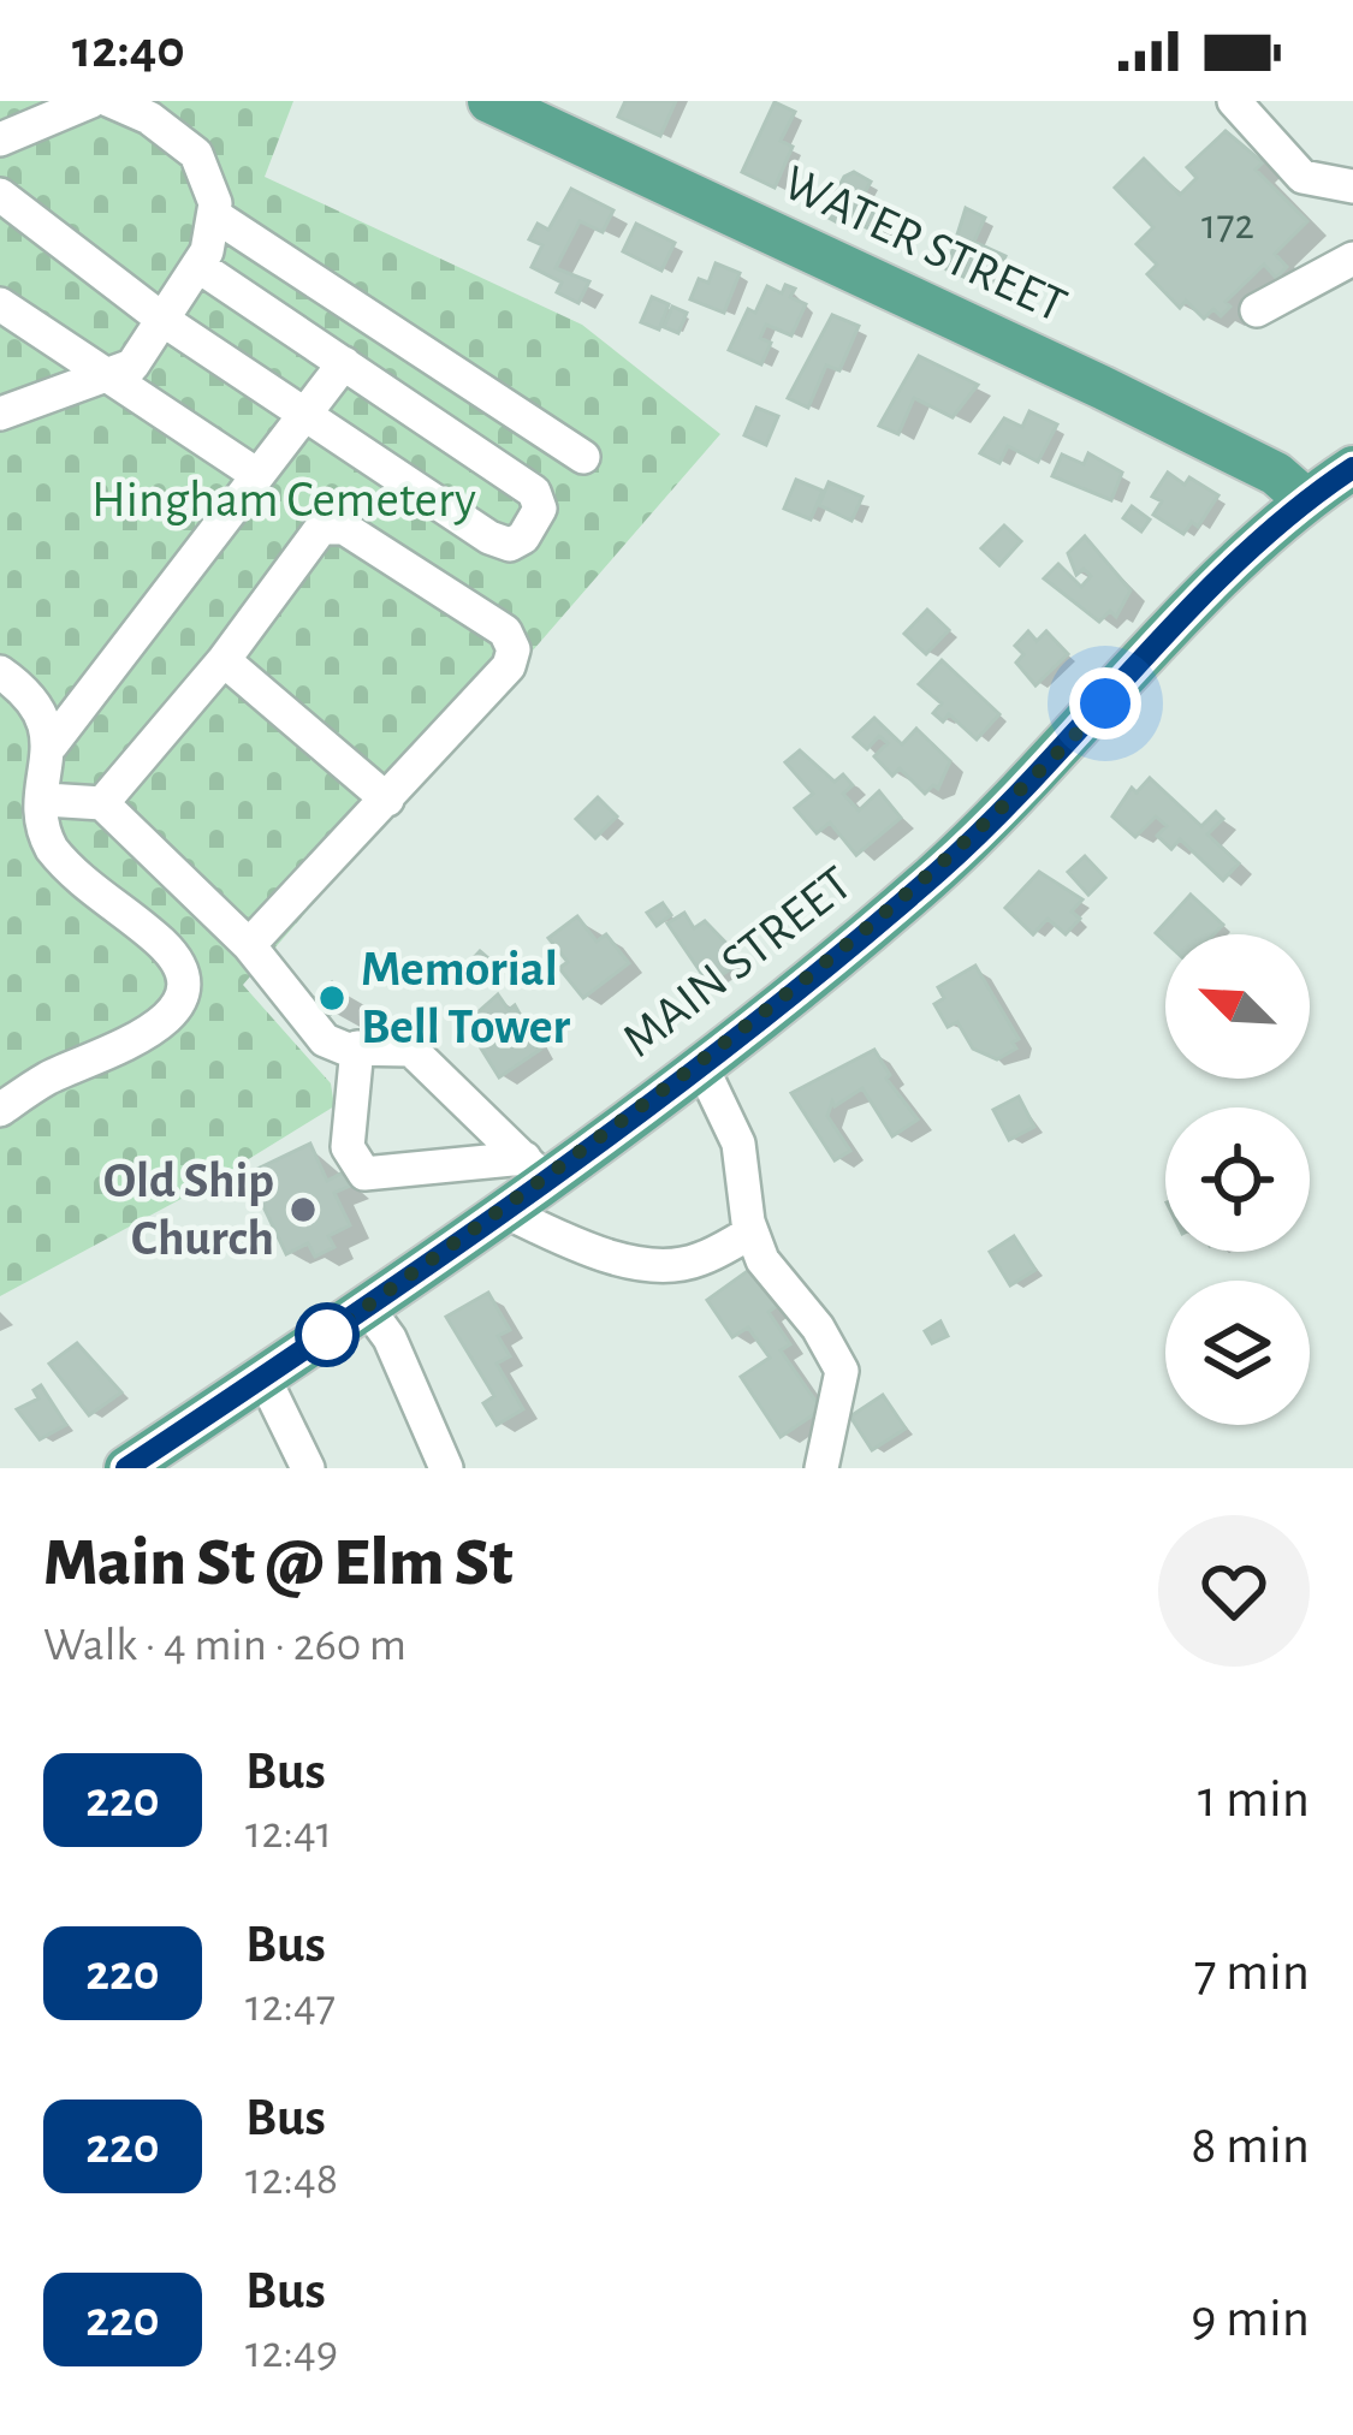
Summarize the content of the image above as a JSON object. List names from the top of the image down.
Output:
{
  "streets": {
    "main road": ["WATER STREET", "MAIN STREET"]
  },
  "crossings": [
    ["WATER STREET", "MAIN STREET"]
  ],
  "parks": ["Hingham Cemetery"],
  "places": ["Memorial Bell Tower", "Old Ship Church"],
  "lines": ["bus line 220"],
  "house_numbers": ["172"],
  "north": "top left",
  "page": {
    "status": "12:40",
    "heading": ["Main St @ Elm St", "Walk · 4 min · 260 m"],
    "list": [
      {
        "mark": "220",
        "name": "Bus",
        "note": "12:41",
        "value": "1 min"
      },
      {
        "mark": "220",
        "name": "Bus",
        "note": "12:47",
        "value": "7 min"
      },
      {
        "mark": "220",
        "name": "Bus",
        "note": "12:48",
        "value": "8 min"
      },
      {
        "mark": "220",
        "name": "Bus",
        "note": "12:49",
        "value": "9 min"
      }
    ]
  }
}
